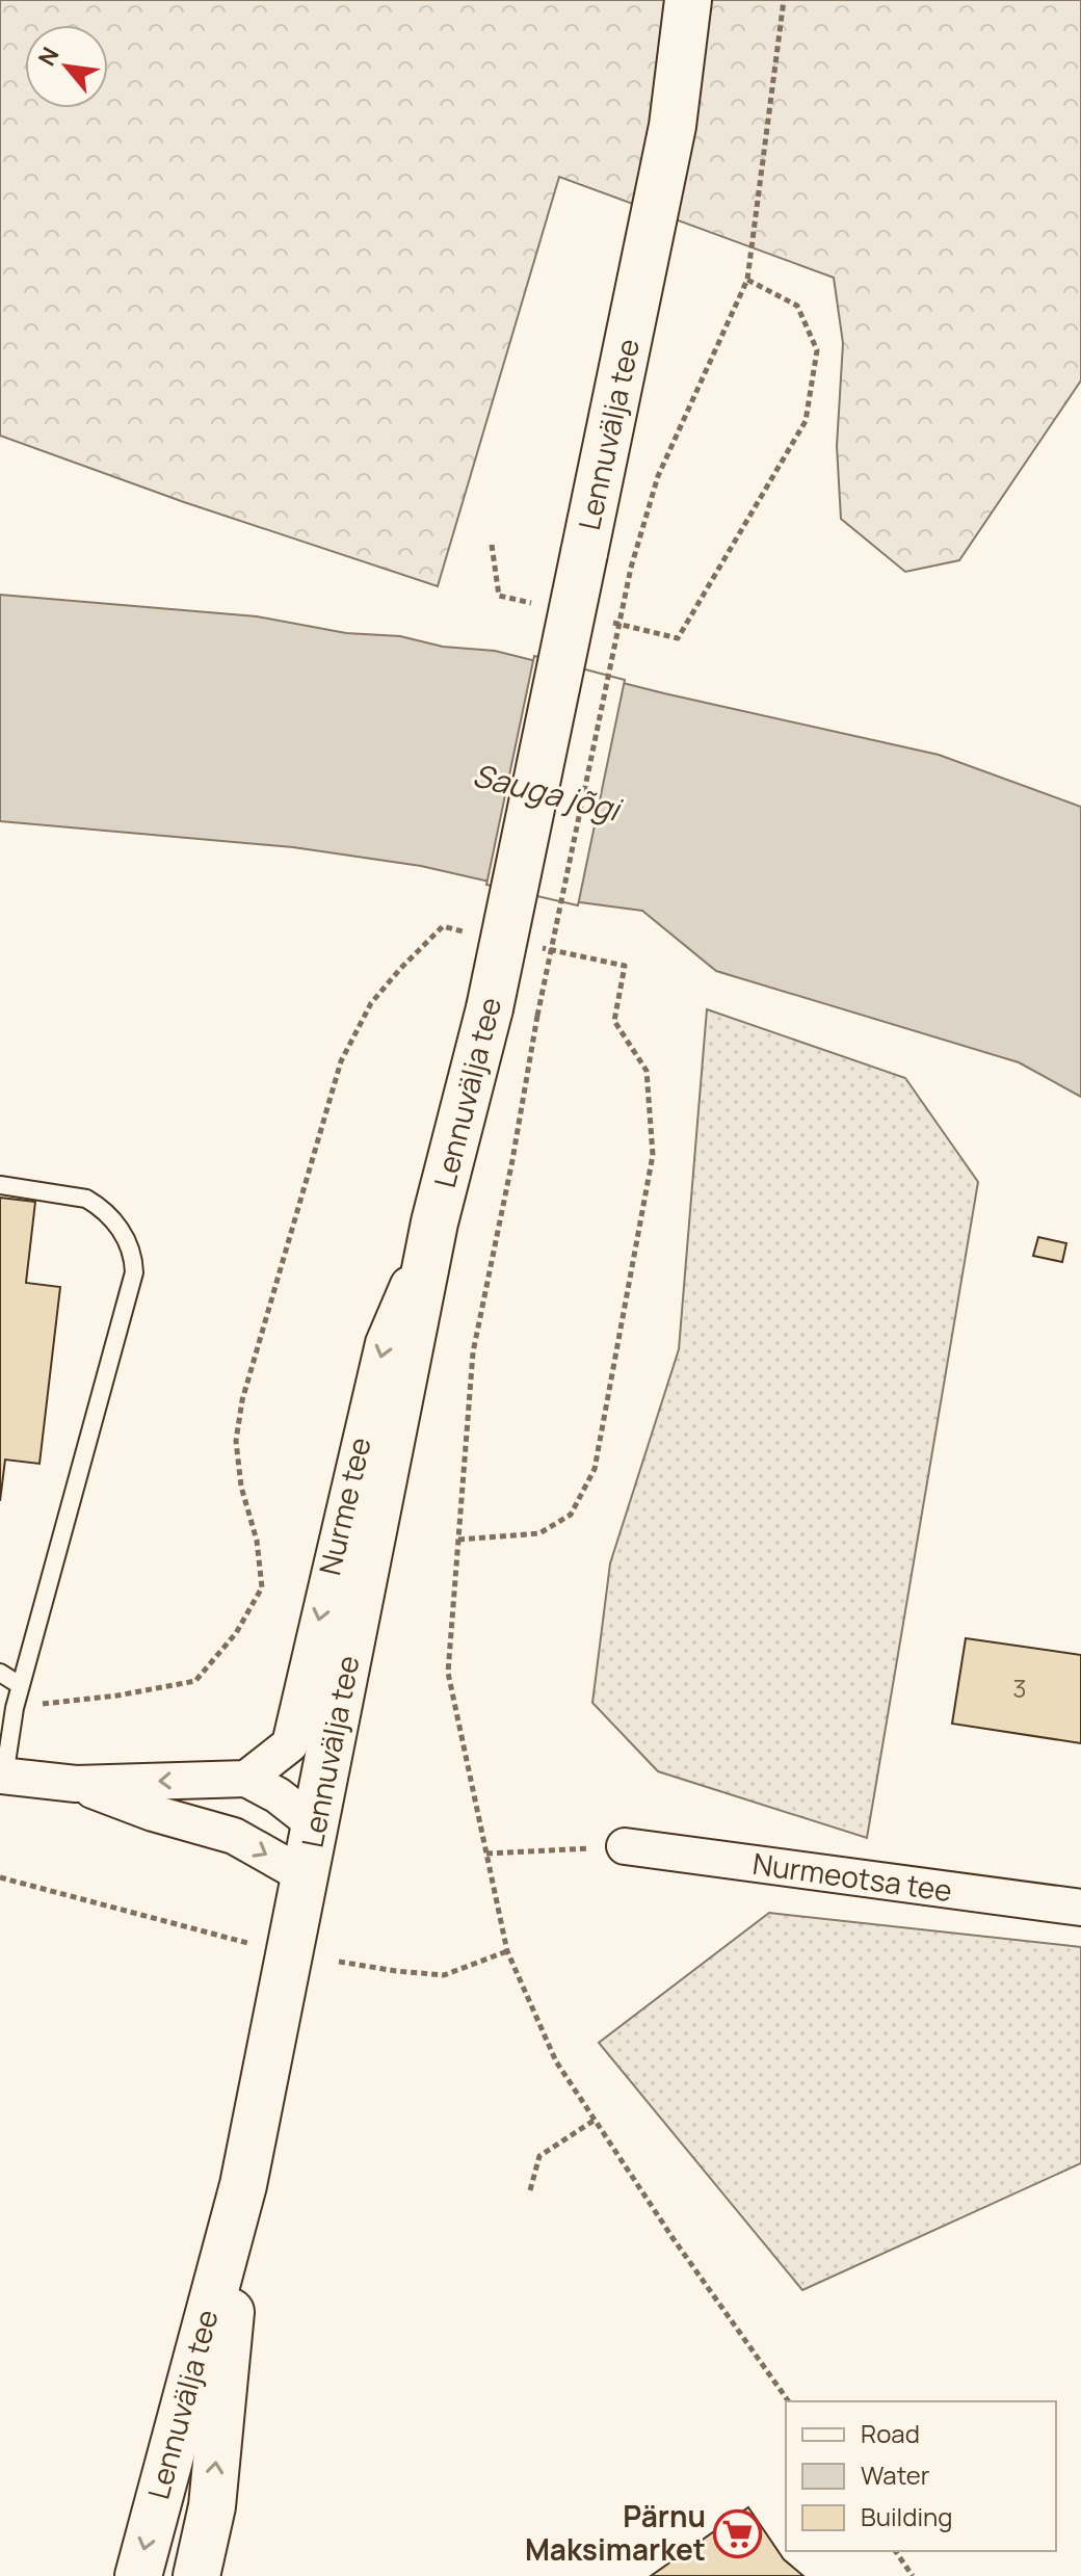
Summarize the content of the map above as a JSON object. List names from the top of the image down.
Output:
{
  "streets": {
    "main road": ["Lennuvälja tee"],
    "street": ["Nurme tee", "Nurmeotsa tee"]
  },
  "crossings": [
    ["Lennuvälja tee", "Nurme tee"]
  ],
  "one_way": ["Nurme tee"],
  "water": ["Sauga jõgi"],
  "places": {
    "supermarket": ["Pärnu Maksimarket"]
  },
  "house_numbers": ["3"],
  "legend": ["Road", "Water", "Building"],
  "north": "top left"
}
